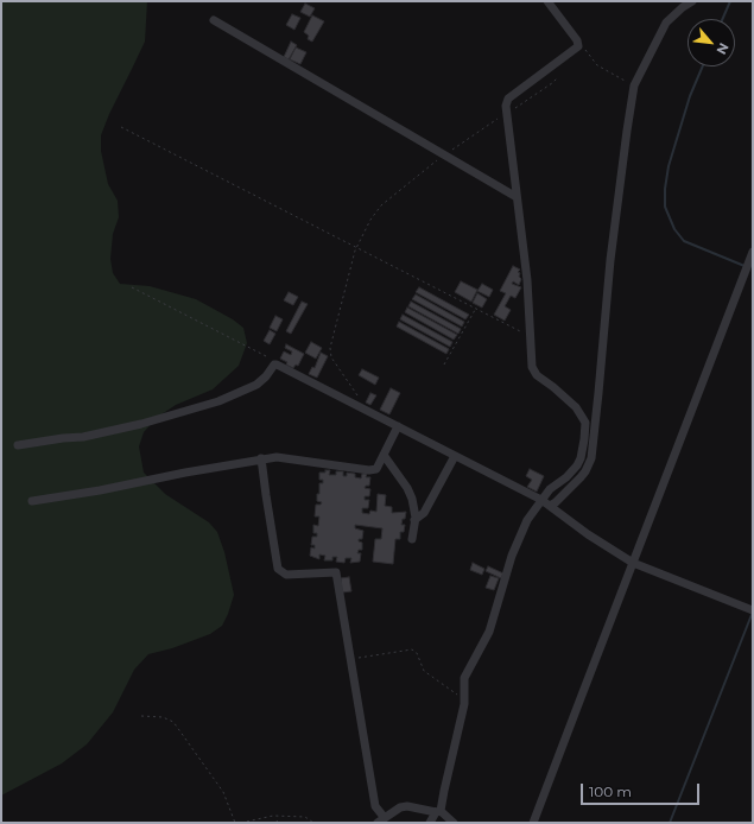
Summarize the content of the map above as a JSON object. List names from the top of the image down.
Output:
{
  "scale_bar": "100 m",
  "north": "bottom right"
}
